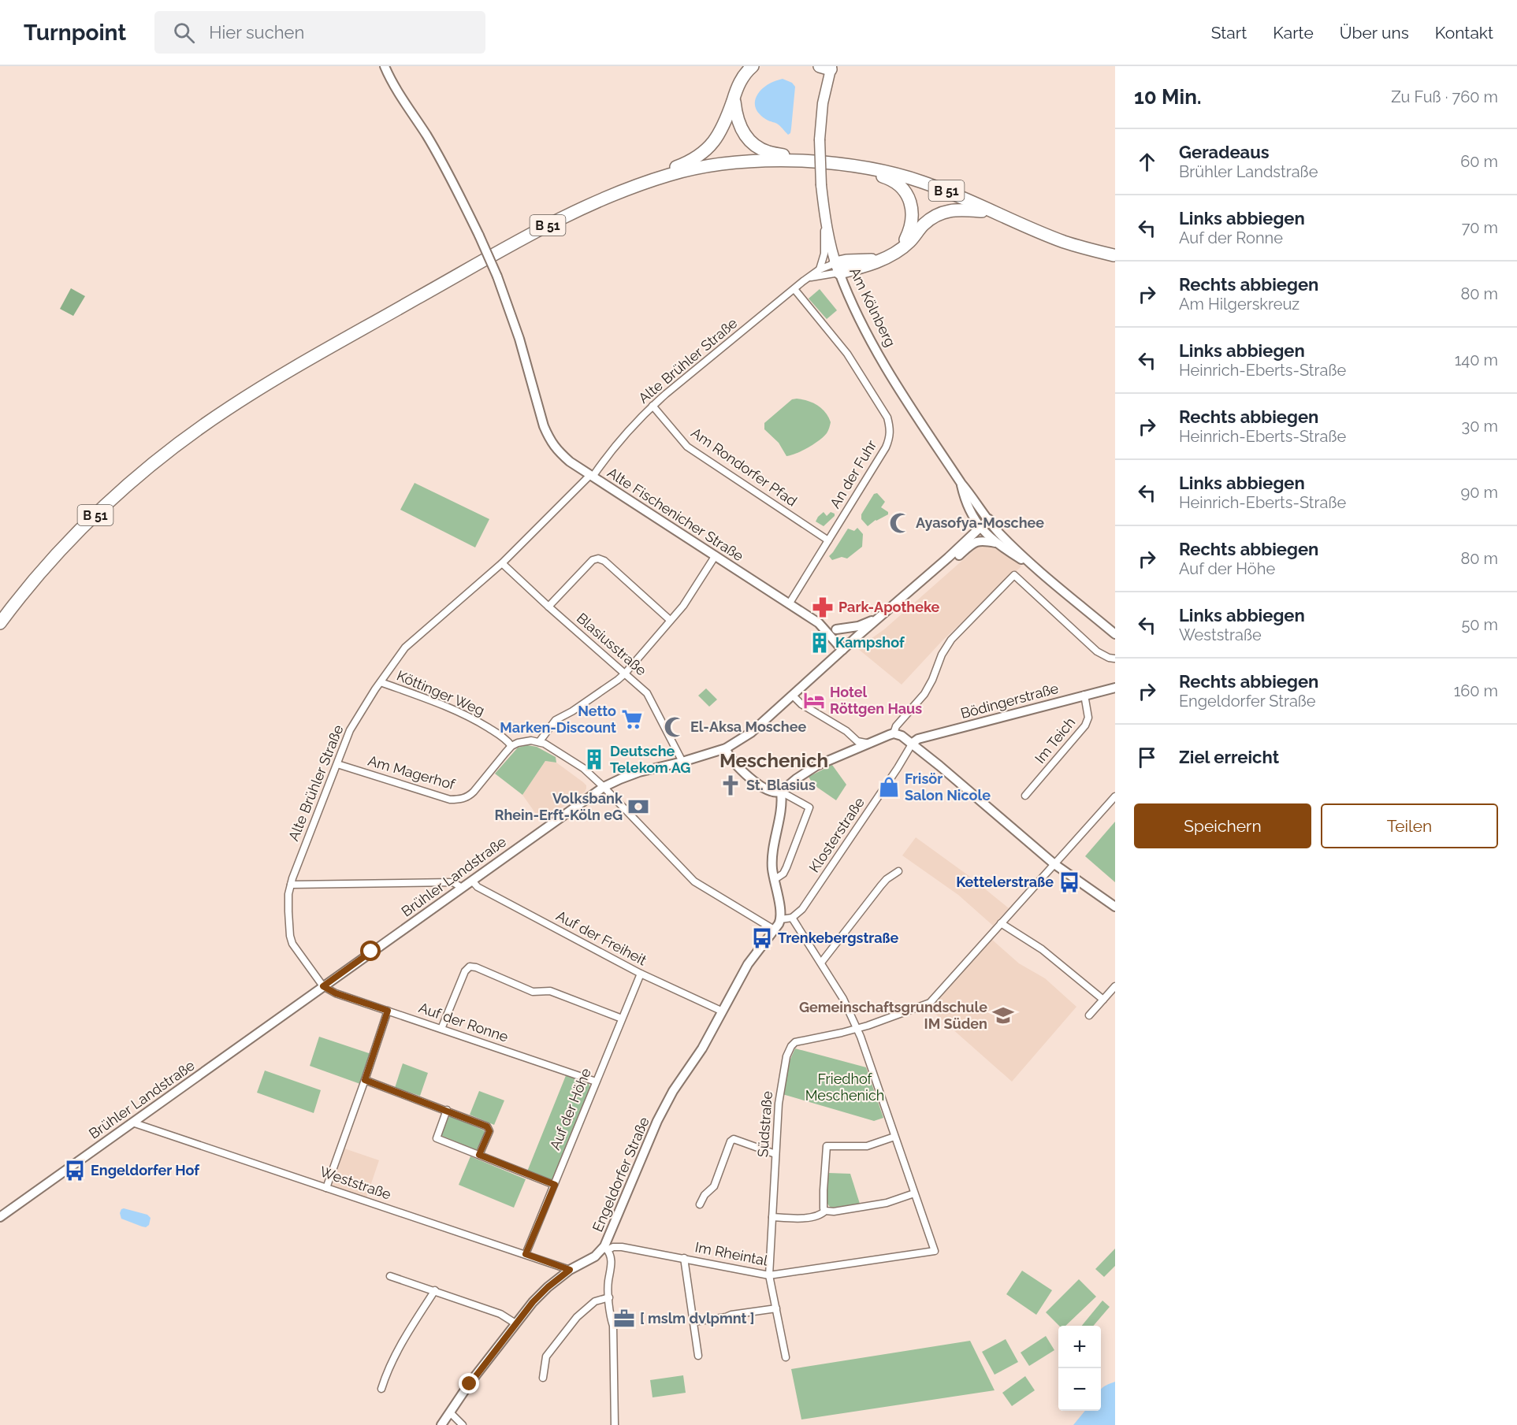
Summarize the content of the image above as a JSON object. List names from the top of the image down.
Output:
{
  "streets": {
    "highway": ["B 51"],
    "main road": ["Am Kölnberg"],
    "street": [
      "Alte Brühler Straße",
      "Am Rondorfer Pfad",
      "An der Fuhr",
      "Alte Fischenicher Straße",
      "Blasiusstraße",
      "Köttinger Weg",
      "Bödingerstraße",
      "Im Teich",
      "Am Magerhof",
      "Klosterstraße",
      "Brühler Landstraße",
      "Auf der Freiheit",
      "Auf der Ronne",
      "Auf der Höhe",
      "Südstraße",
      "Engeldorfer Straße",
      "Weststraße",
      "Im Rheintal"
    ]
  },
  "crossings": [
    ["Am Kölnberg", "Alte Brühler Straße"],
    ["Am Kölnberg", "Brühler Landstraße"],
    ["Alte Brühler Straße", "Am Rondorfer Pfad"],
    ["Alte Brühler Straße", "An der Fuhr"],
    ["Alte Brühler Straße", "Alte Fischenicher Straße"],
    ["Alte Brühler Straße", "Blasiusstraße"],
    ["Alte Brühler Straße", "Köttinger Weg"],
    ["Alte Brühler Straße", "Am Magerhof"],
    ["Alte Brühler Straße", "Brühler Landstraße"],
    ["Alte Brühler Straße", "Auf der Ronne"],
    ["Am Rondorfer Pfad", "An der Fuhr"],
    ["An der Fuhr", "Alte Fischenicher Straße"],
    ["Blasiusstraße", "Brühler Landstraße"],
    ["Köttinger Weg", "Am Magerhof"],
    ["Bödingerstraße", "Im Teich"],
    ["Bödingerstraße", "Klosterstraße"],
    ["Brühler Landstraße", "Auf der Freiheit"],
    ["Brühler Landstraße", "Auf der Ronne"],
    ["Brühler Landstraße", "Weststraße"],
    ["Auf der Freiheit", "Auf der Höhe"],
    ["Auf der Freiheit", "Engeldorfer Straße"],
    ["Auf der Ronne", "Auf der Höhe"],
    ["Auf der Höhe", "Weststraße"],
    ["Südstraße", "Im Rheintal"],
    ["Engeldorfer Straße", "Weststraße"],
    ["Engeldorfer Straße", "Im Rheintal"]
  ],
  "districts": ["Meschenich"],
  "parks": ["Friedhof Meschenich"],
  "places": {
    "mosque": ["Ayasofya-Moschee", "El-Aksa Moschee"],
    "pharmacy": ["Park-Apotheke"],
    "building": ["Kampshof", "Deutsche Telekom AG"],
    "hotel": ["Hotel Röttgen Haus"],
    "supermarket": ["Netto Marken-Discount"],
    "church": ["St. Blasius"],
    "shop": ["Frisör Salon Nicole"],
    "bank": ["Volksbank Rhein-Erft-Köln eG"],
    "bus stop": ["Kettelerstraße", "Trenkebergstraße", "Engeldorfer Hof"],
    "school or university": ["Gemeinschaftsgrundschule IM Süden"],
    "office": ["[ mslm dvlpmnt ]"]
  },
  "page": {
    "header": "Turnpoint",
    "search": "Hier suchen",
    "nav": [
      "Start",
      "Karte",
      "Über uns",
      "Kontakt"
    ],
    "heading": ["10 Min.", "Zu Fuß · 760 m"],
    "list": [
      ["Geradeaus", "Brühler Landstraße", "60 m"],
      ["Links abbiegen", "Auf der Ronne", "70 m"],
      ["Rechts abbiegen", "Am Hilgerskreuz", "80 m"],
      ["Links abbiegen", "Heinrich-Eberts-Straße", "140 m"],
      ["Rechts abbiegen", "Heinrich-Eberts-Straße", "30 m"],
      ["Links abbiegen", "Heinrich-Eberts-Straße", "90 m"],
      ["Rechts abbiegen", "Auf der Höhe", "80 m"],
      ["Links abbiegen", "Weststraße", "50 m"],
      ["Rechts abbiegen", "Engeldorfer Straße", "160 m"],
      "Ziel erreicht"
    ],
    "buttons": ["Speichern", "Teilen"],
    "map_buttons": ["+", "−"]
  }
}
